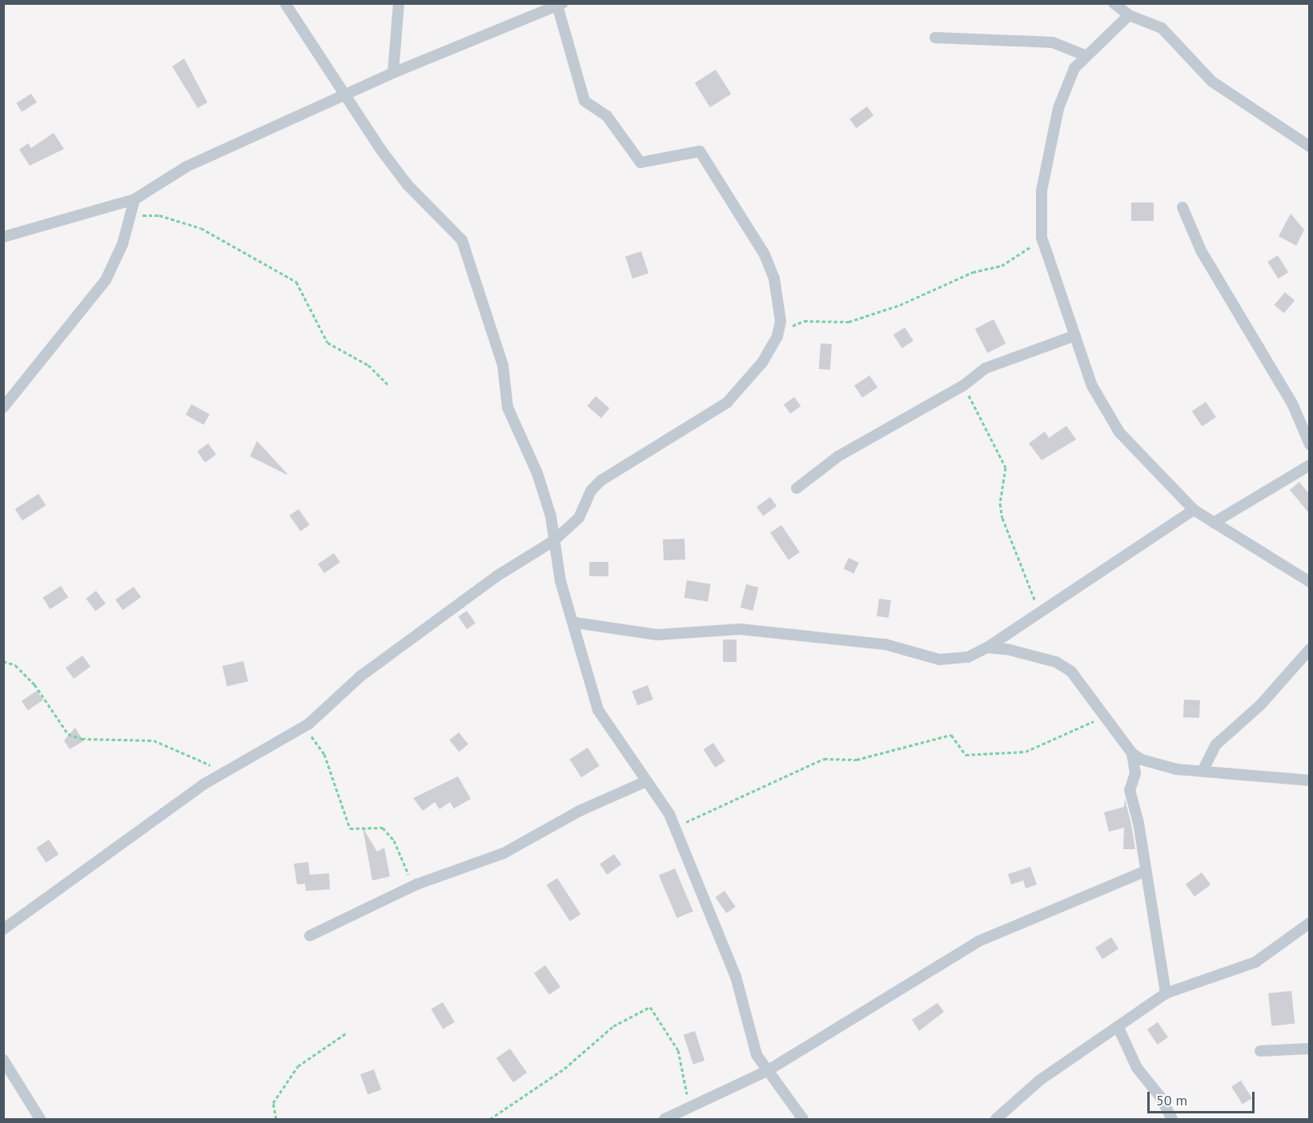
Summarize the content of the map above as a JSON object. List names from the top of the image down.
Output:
{
  "scale_bar": "50 m"
}
